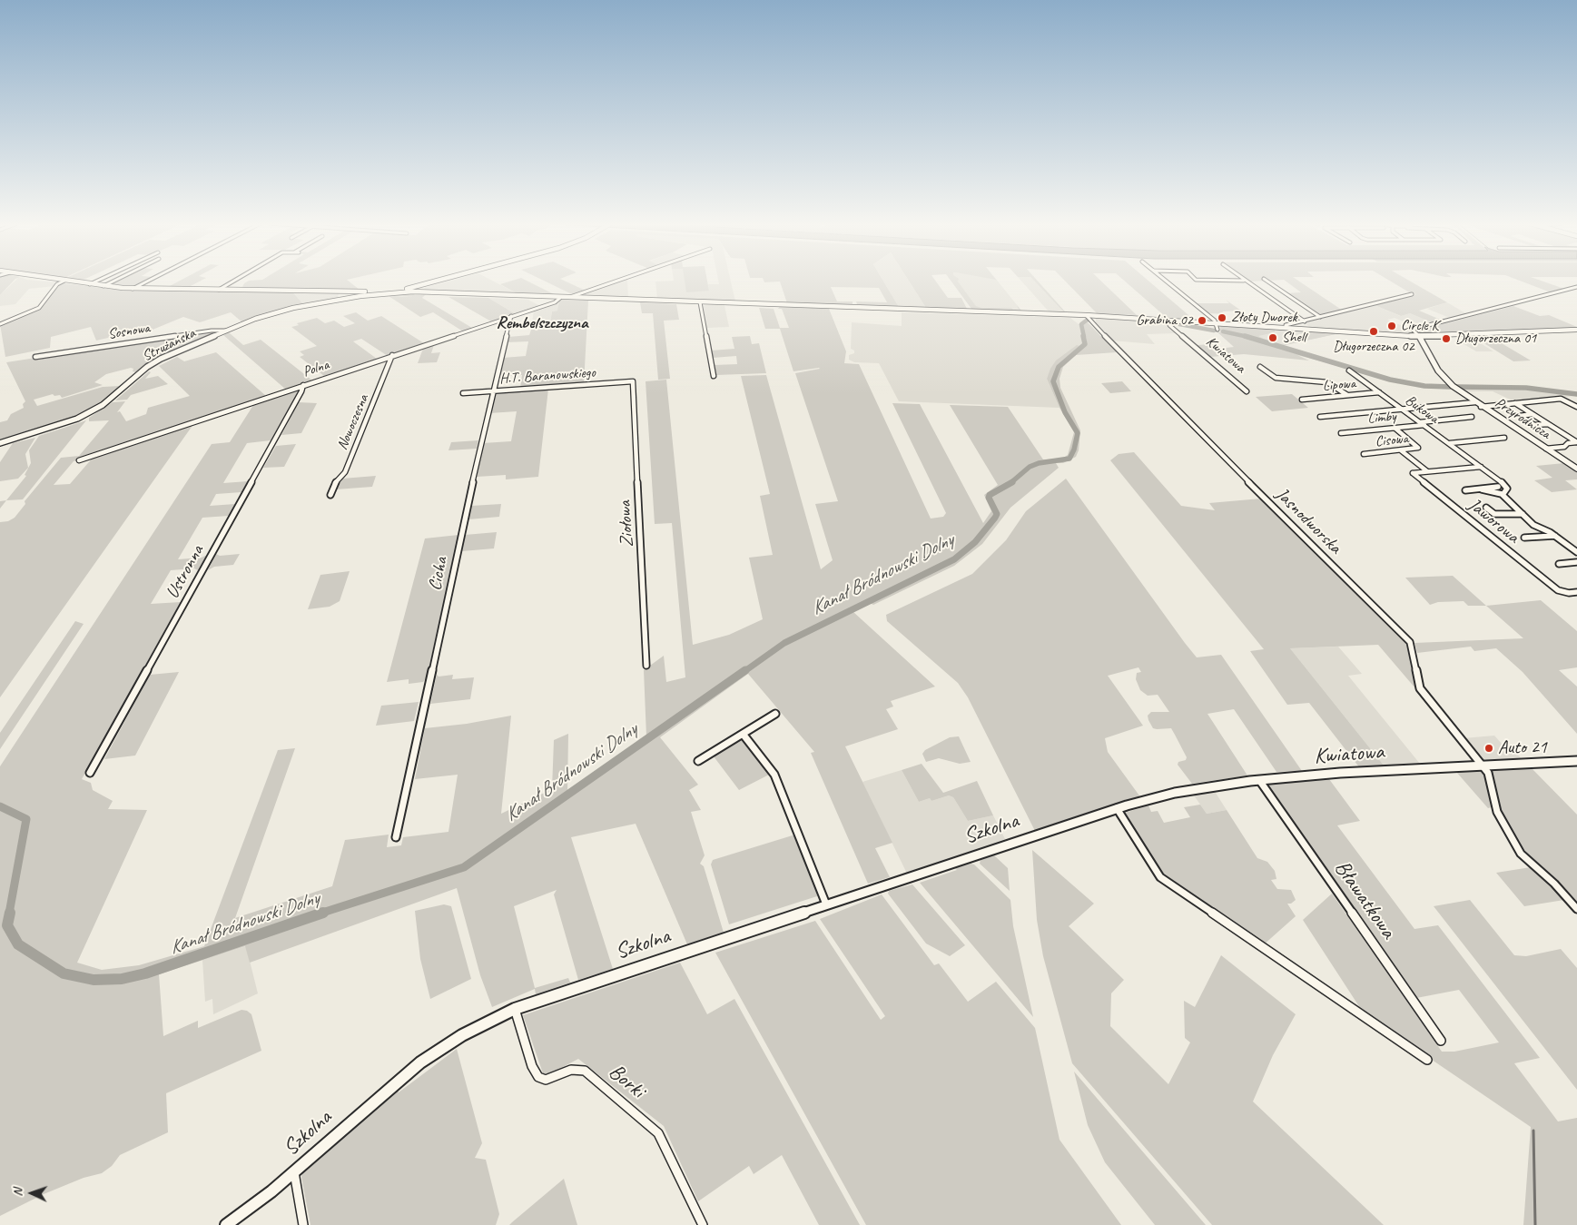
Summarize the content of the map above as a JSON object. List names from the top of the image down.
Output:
{
  "streets": {
    "main road": [
      "Strużańska",
      "Kwiatowa",
      "Przyrodnicza",
      "Szkolna"
    ],
    "street": [
      "Sosnowa",
      "Polna",
      "H.T. Baranowskiego",
      "Lipowa",
      "Bukowa",
      "Limby",
      "Nowoczesna",
      "Cisowa",
      "Jasnodworska",
      "Jaworowa",
      "Ziołowa",
      "Ustronna",
      "Cicha",
      "Bławatkowa",
      "Borki"
    ]
  },
  "crossings": [
    ["Sosnowa", "Strużańska"],
    ["Kwiatowa", "Jasnodworska"],
    ["Kwiatowa", "Szkolna"],
    ["Kwiatowa", "Bławatkowa"],
    ["Polna", "Nowoczesna"],
    ["Polna", "Ustronna"],
    ["Polna", "Cicha"],
    ["H.T. Baranowskiego", "Ziołowa"],
    ["H.T. Baranowskiego", "Cicha"],
    ["Lipowa", "Bukowa"],
    ["Bukowa", "Limby"],
    ["Limby", "Cisowa"],
    ["Szkolna", "Borki"]
  ],
  "districts": ["Rembelszczyzna"],
  "water": ["Kanał Bródnowski Dolny"],
  "places": [
    "Złoty Dworek",
    "Grabina 02",
    "Circle K",
    "Długorzeczna 02",
    "Shell",
    "Długorzeczna 01",
    "Auto 21"
  ],
  "north": "left"
}
